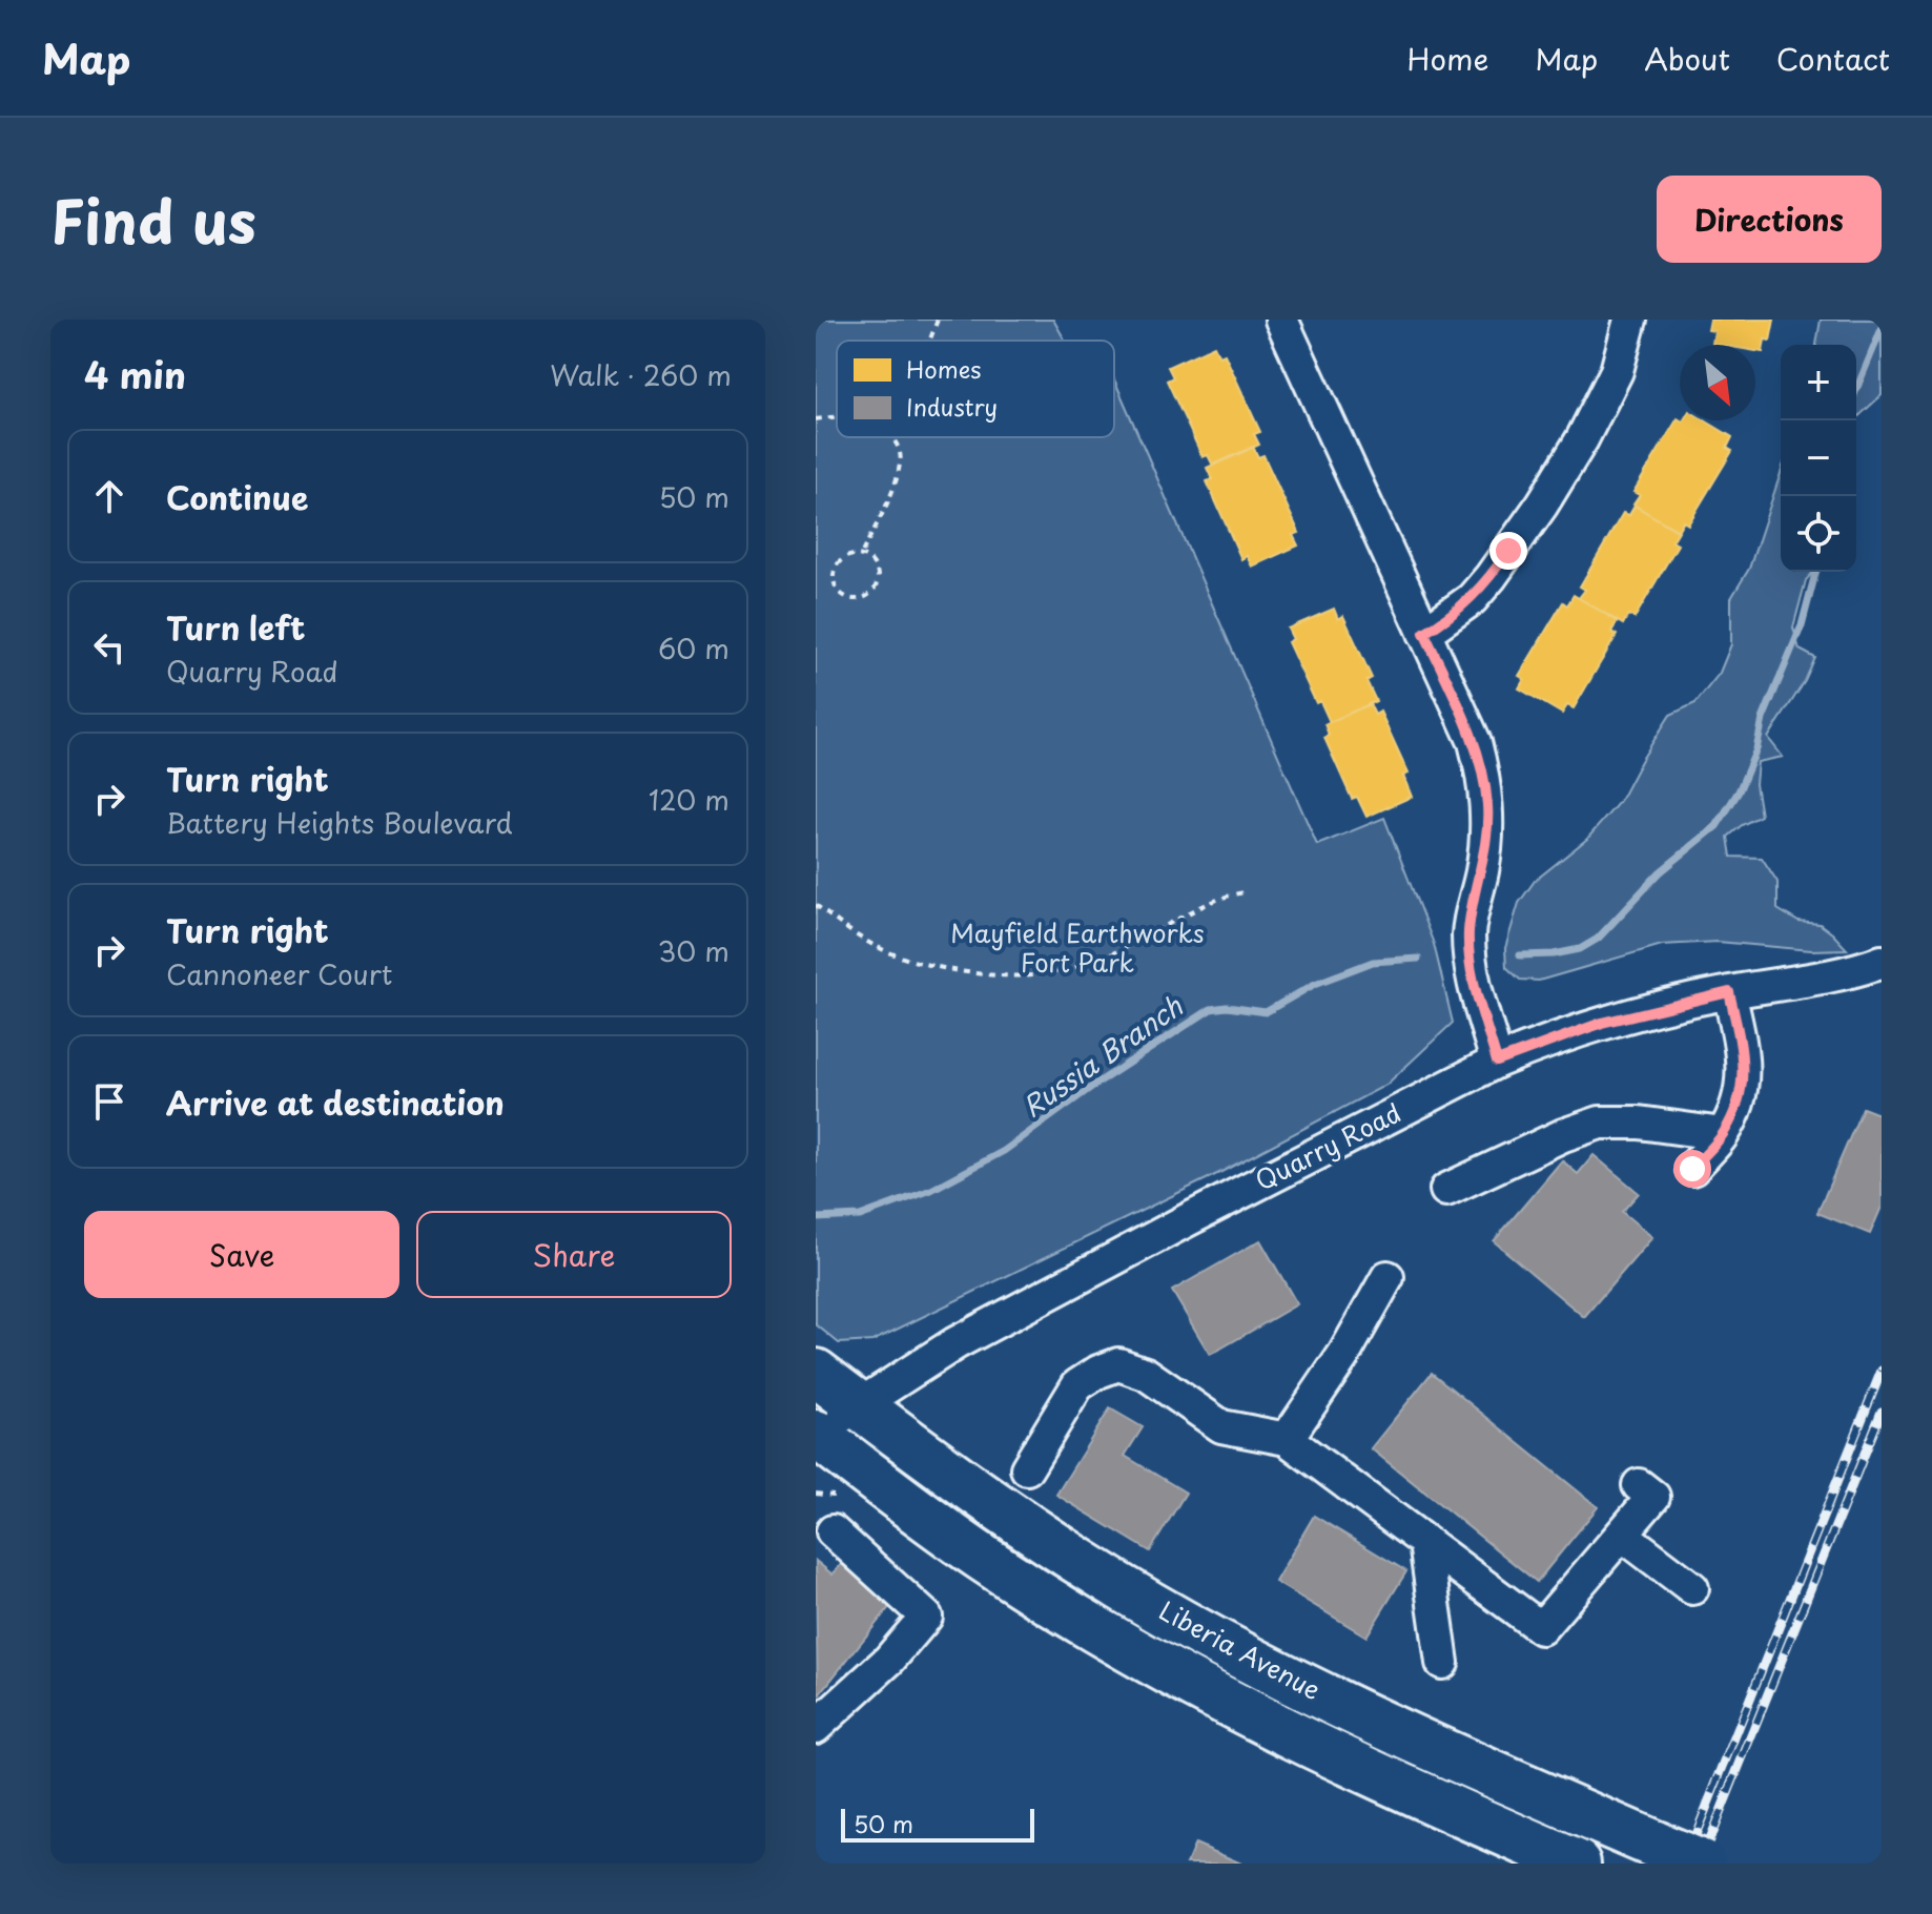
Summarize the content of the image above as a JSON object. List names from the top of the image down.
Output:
{
  "streets": {
    "highway": ["Liberia Avenue"],
    "street": ["Quarry Road"]
  },
  "crossings": [
    ["Quarry Road", "Liberia Avenue"]
  ],
  "water": ["Russia Branch"],
  "parks": ["Mayfield Earthworks Fort Park"],
  "legend": ["Homes", "Industry"],
  "scale_bar": "50 m",
  "north": "bottom right",
  "page": {
    "header": "Map",
    "nav": [
      "Home",
      "Map",
      "About",
      "Contact"
    ],
    "title": "Find us",
    "buttons": [
      "Directions",
      ["Save", "Share"]
    ],
    "heading": ["4 min", "Walk · 260 m"],
    "map_buttons": ["+", "−"],
    "list": [
      ["Continue", "50 m"],
      ["Turn left", "Quarry Road", "60 m"],
      ["Turn right", "Battery Heights Boulevard", "120 m"],
      ["Turn right", "Cannoneer Court", "30 m"],
      "Arrive at destination"
    ],
    "scale": "50 m"
  }
}
